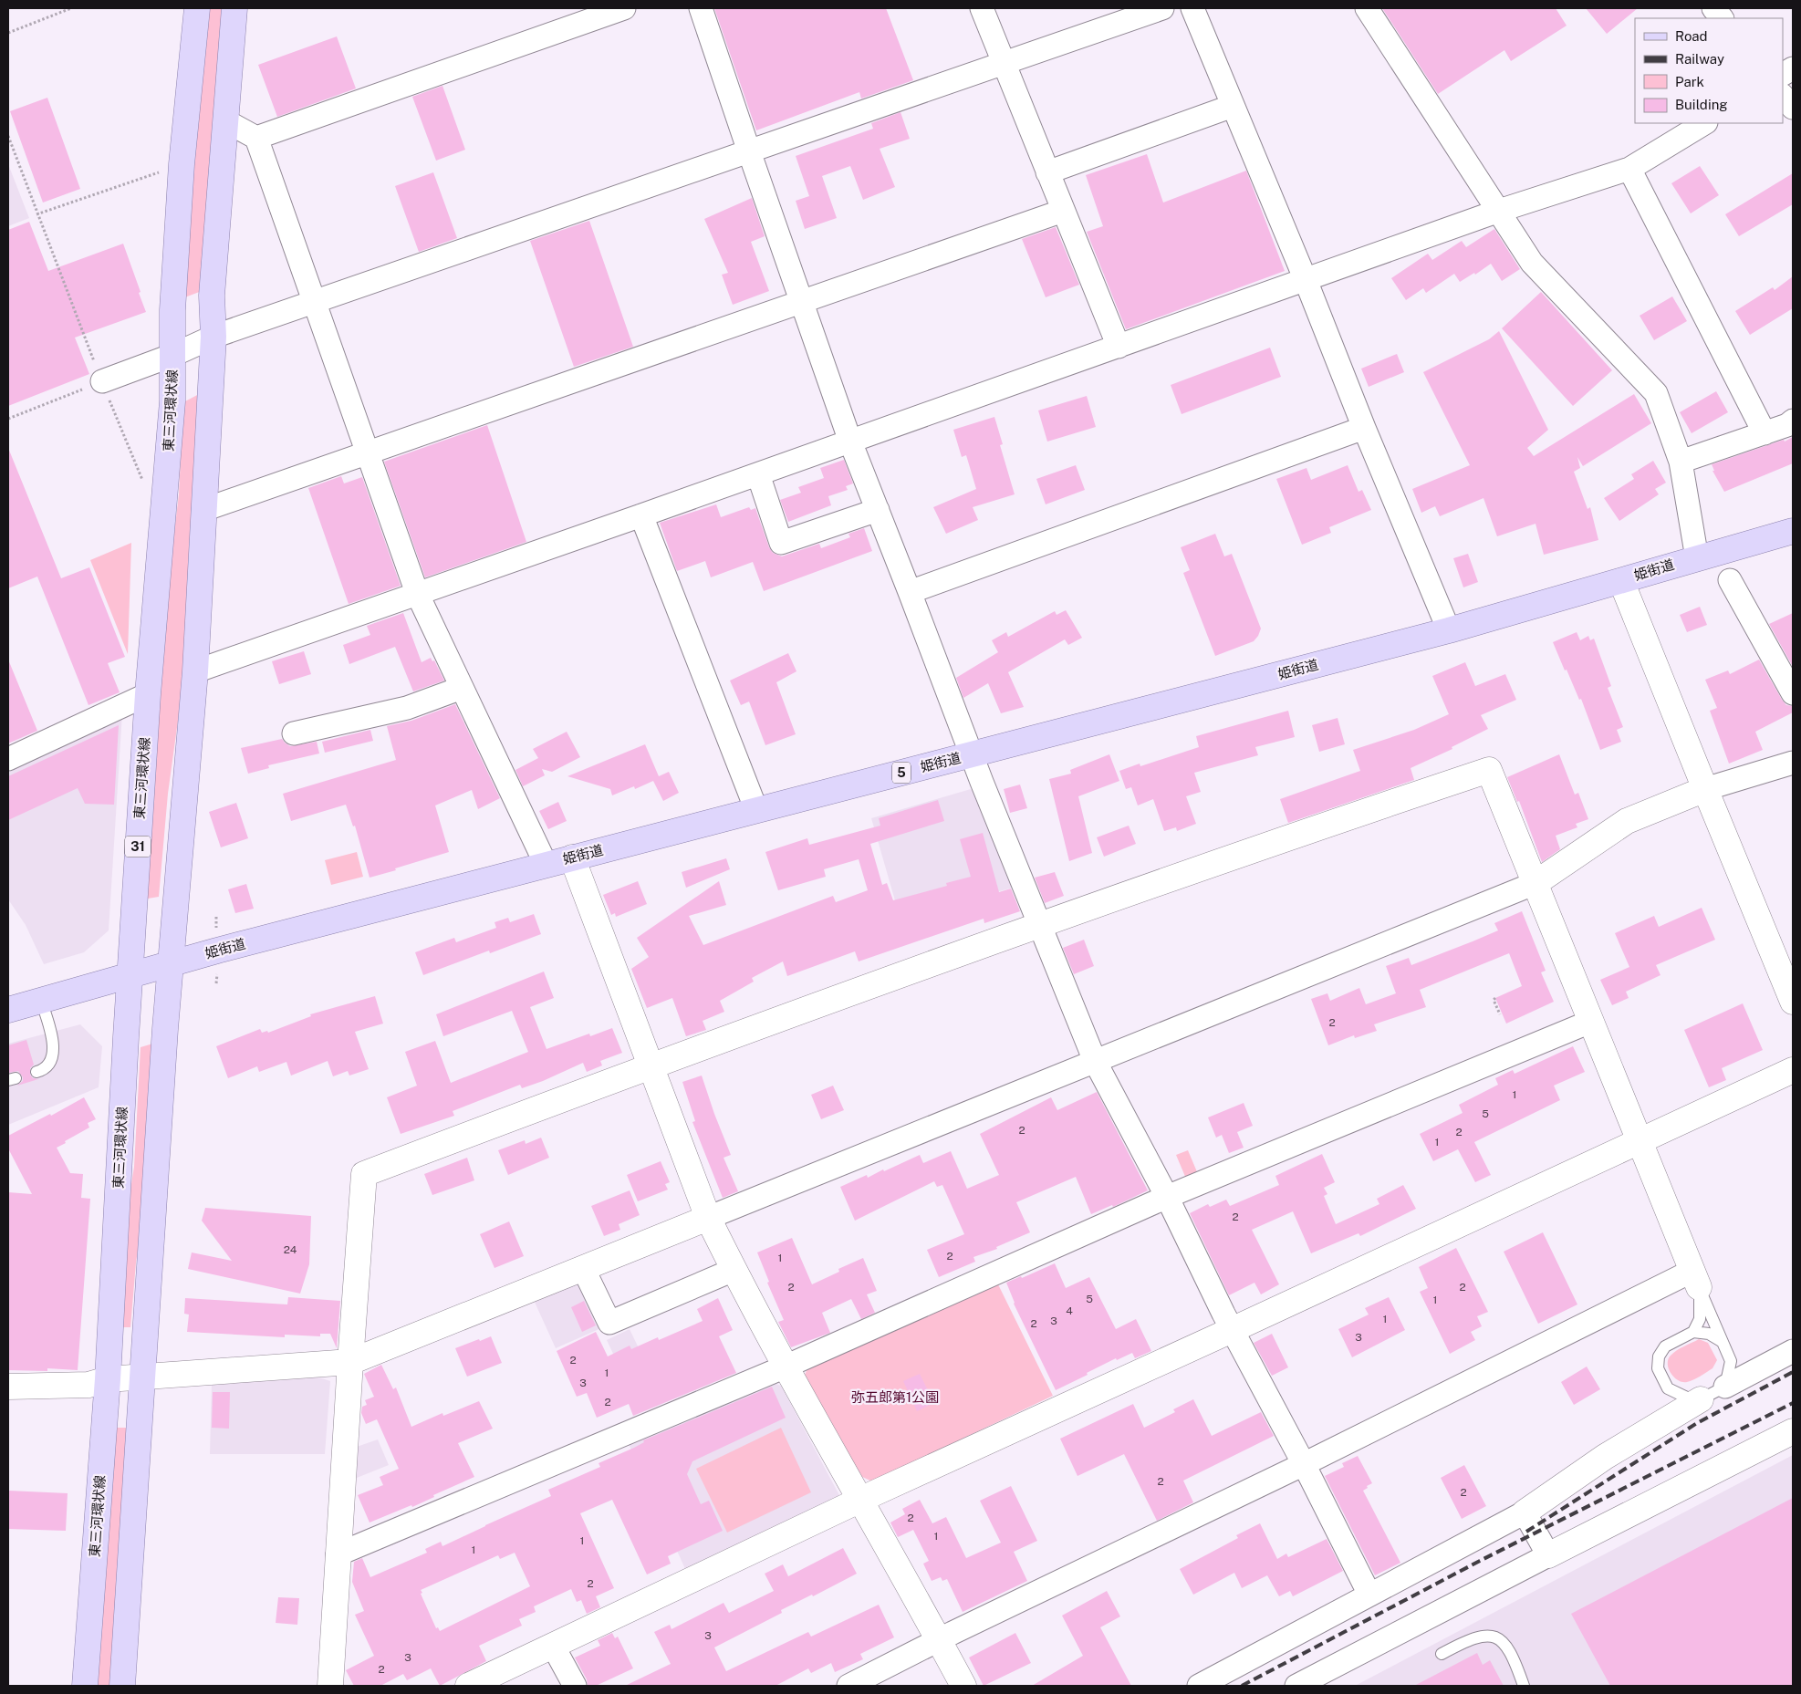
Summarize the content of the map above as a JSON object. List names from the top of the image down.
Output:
{
  "streets": {
    "main road": [
      "東三河環状線",
      "姫街道",
      "5",
      "31"
    ]
  },
  "crossings": [
    ["東三河環状線", "姫街道"]
  ],
  "parks": ["弥五郎第1公園"],
  "house_numbers": [
    "2",
    "1",
    "5",
    "2",
    "2",
    "1",
    "2",
    "24",
    "2",
    "1",
    "2",
    "2",
    "5",
    "1",
    "4",
    "1",
    "3",
    "2",
    "3",
    "2",
    "1",
    "3",
    "2",
    "2",
    "2",
    "2",
    "1",
    "1",
    "1",
    "2",
    "3",
    "3",
    "2"
  ],
  "legend": [
    "Road",
    "Railway",
    "Park",
    "Building"
  ]
}
